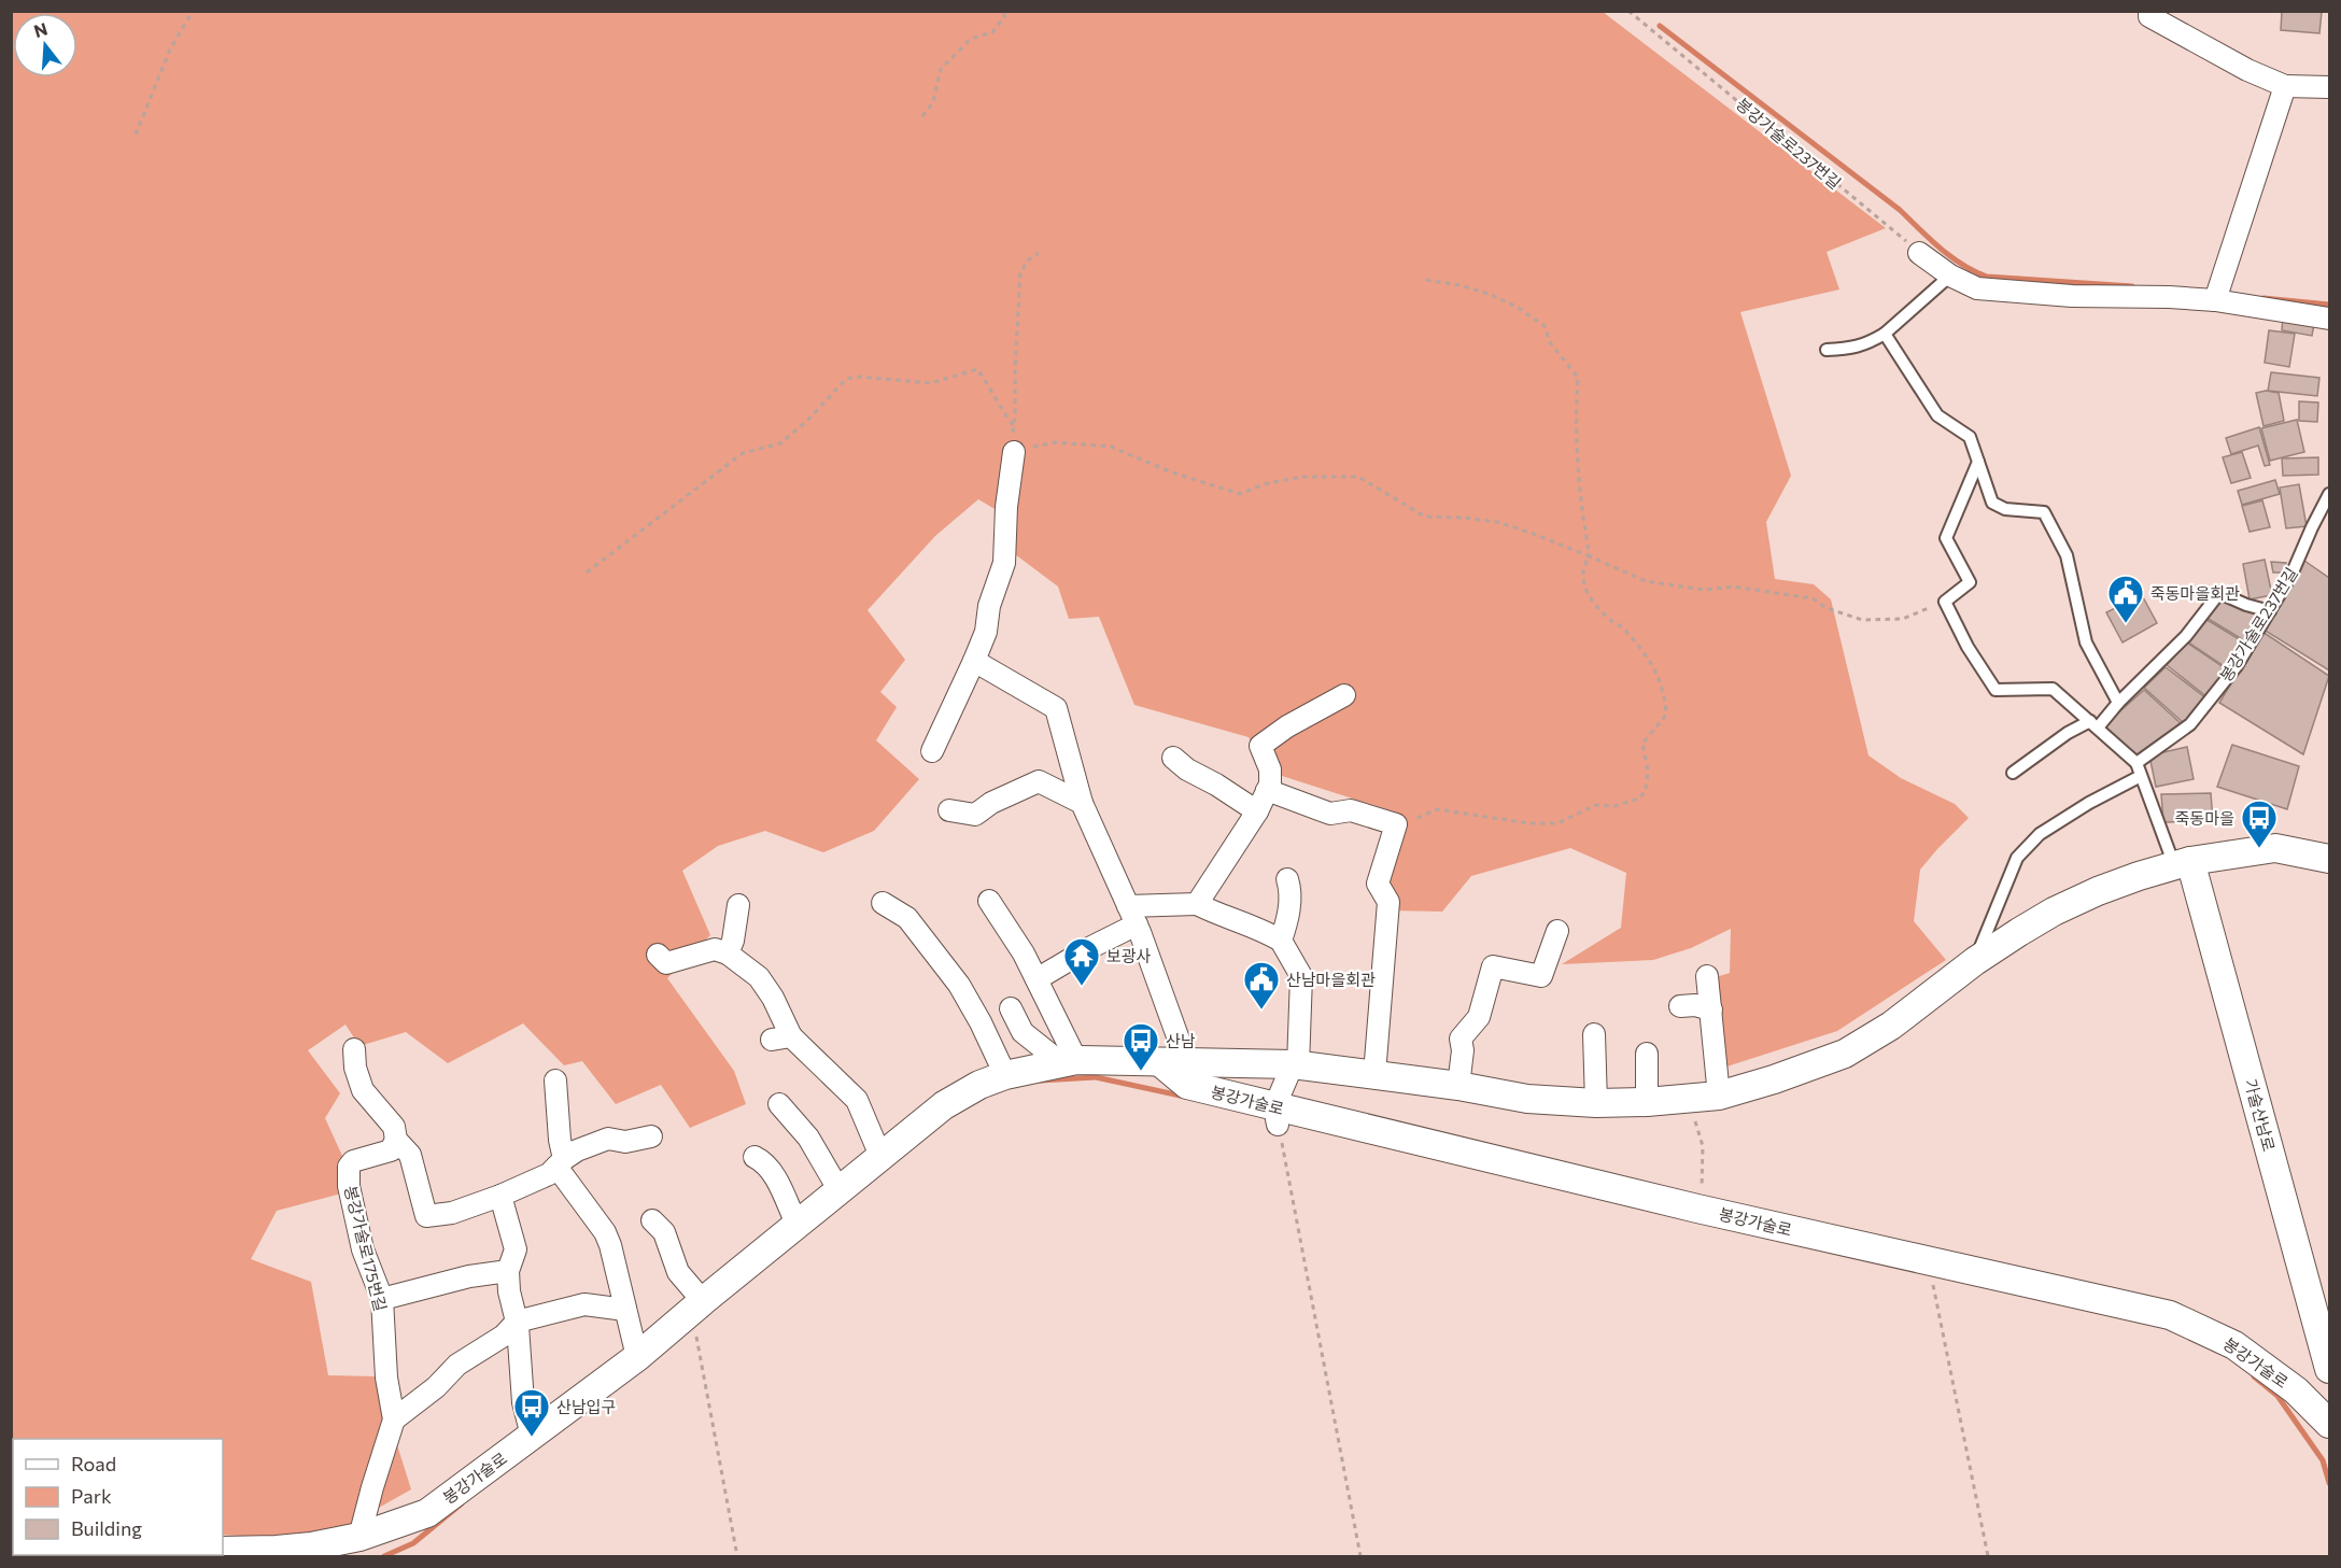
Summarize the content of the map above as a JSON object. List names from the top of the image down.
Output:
{
  "streets": {
    "street": ["봉강가술로", "가술산남로", "봉강가술로175번길"],
    "lane": ["봉강가술로237번길"]
  },
  "crossings": [
    ["봉강가술로", "가술산남로"],
    ["봉강가술로", "봉강가술로175번길"]
  ],
  "places": {
    "public building": ["죽동마을회관", "산남마을회관"],
    "bus stop": ["죽동마을", "산남", "산남입구"],
    "temple": ["보광사"]
  },
  "legend": ["Road", "Park", "Building"],
  "north": "top"
}
